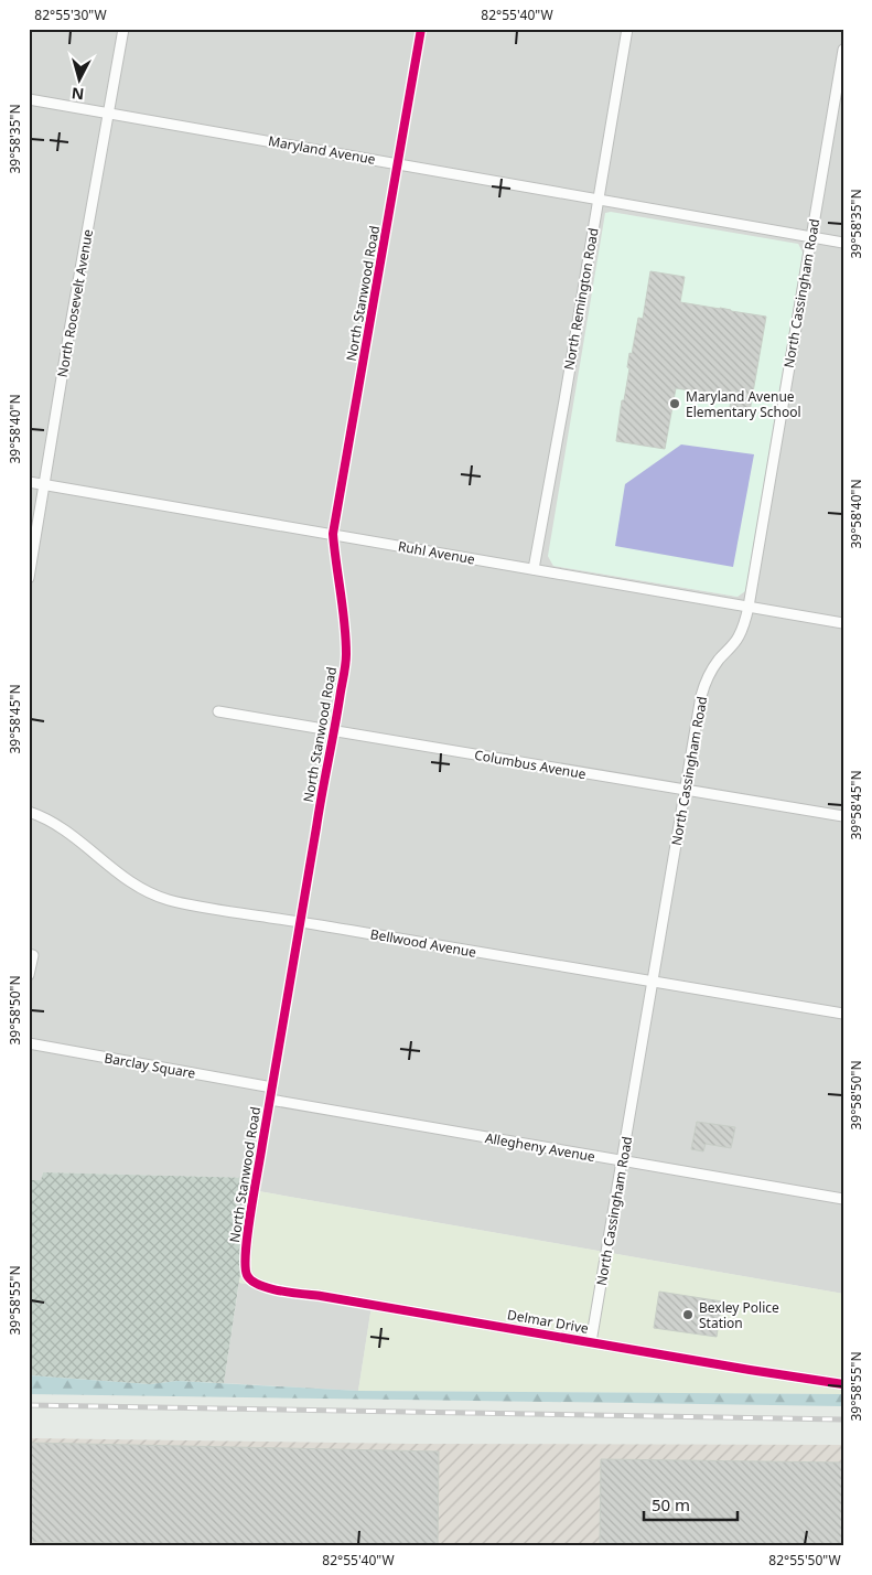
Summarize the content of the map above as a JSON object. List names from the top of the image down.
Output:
{
  "streets": {
    "street": [
      "Maryland Avenue",
      "North Stanwood Road",
      "North Cassingham Road",
      "North Remington Road",
      "North Roosevelt Avenue",
      "Ruhl Avenue",
      "Columbus Avenue",
      "Bellwood Avenue",
      "Barclay Square",
      "Allegheny Avenue",
      "Delmar Drive"
    ]
  },
  "crossings": [
    ["Maryland Avenue", "North Stanwood Road"],
    ["Maryland Avenue", "North Cassingham Road"],
    ["Maryland Avenue", "North Remington Road"],
    ["Maryland Avenue", "North Roosevelt Avenue"],
    ["North Stanwood Road", "Ruhl Avenue"],
    ["North Stanwood Road", "Columbus Avenue"],
    ["North Stanwood Road", "Bellwood Avenue"],
    ["North Stanwood Road", "Barclay Square"],
    ["North Stanwood Road", "Allegheny Avenue"],
    ["North Stanwood Road", "Delmar Drive"],
    ["North Cassingham Road", "Ruhl Avenue"],
    ["North Cassingham Road", "Columbus Avenue"],
    ["North Cassingham Road", "Bellwood Avenue"],
    ["North Cassingham Road", "Allegheny Avenue"],
    ["North Cassingham Road", "Delmar Drive"],
    ["North Remington Road", "Ruhl Avenue"],
    ["North Roosevelt Avenue", "Ruhl Avenue"]
  ],
  "places": ["Maryland Avenue Elementary School", "Bexley Police Station"],
  "scale_bar": "50 m",
  "north": "bottom",
  "coordinates": [
    "82°55'30\"W",
    "82°55'40\"W",
    "39°58'35\"N",
    "39°58'40\"N",
    "39°58'45\"N",
    "39°58'50\"N",
    "39°58'55\"N",
    "82°55'50\"W"
  ]
}
